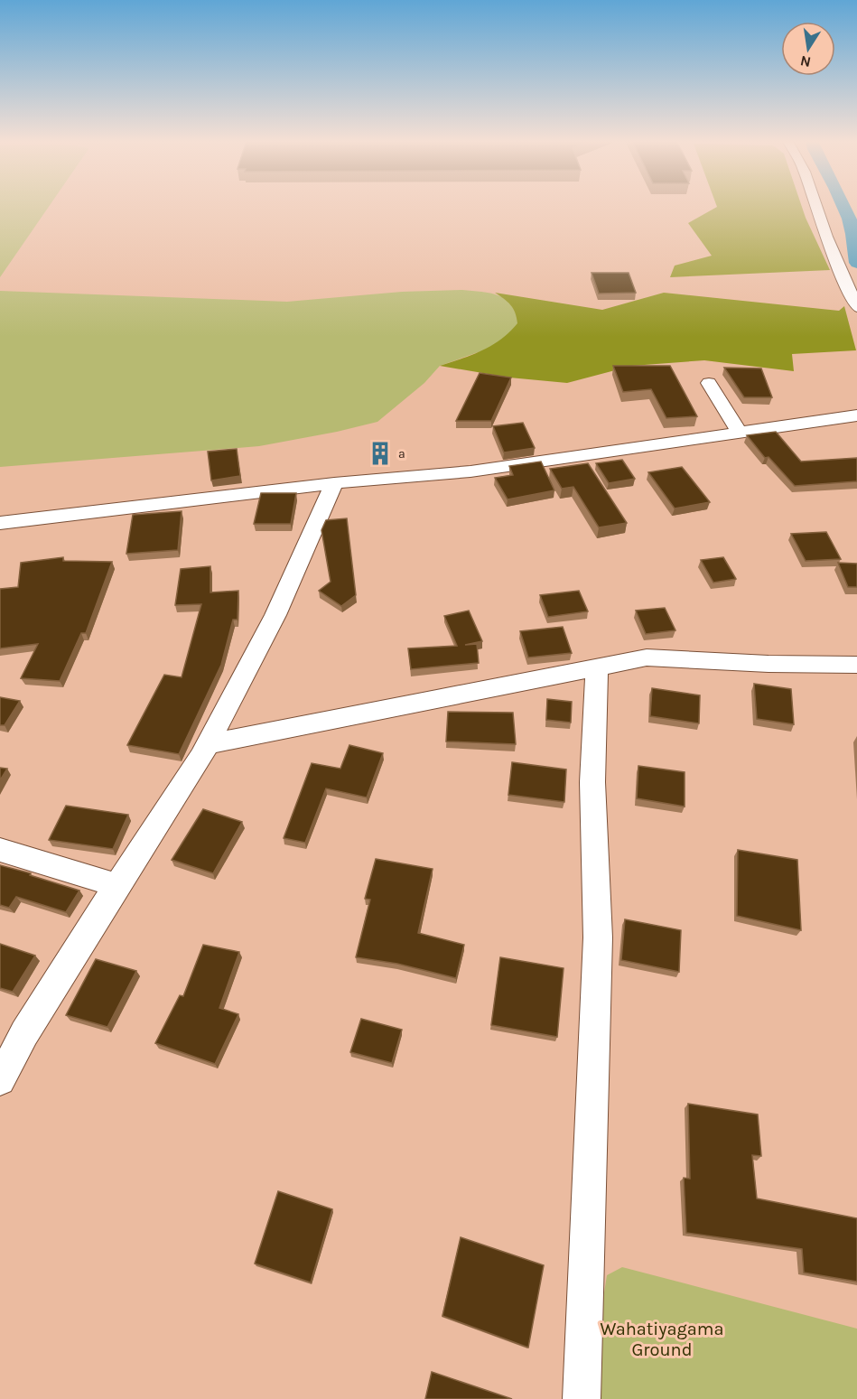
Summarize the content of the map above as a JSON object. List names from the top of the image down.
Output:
{
  "parks": ["Wahatiyagama Ground"],
  "places": {
    "building": ["a"]
  },
  "north": "bottom"
}
